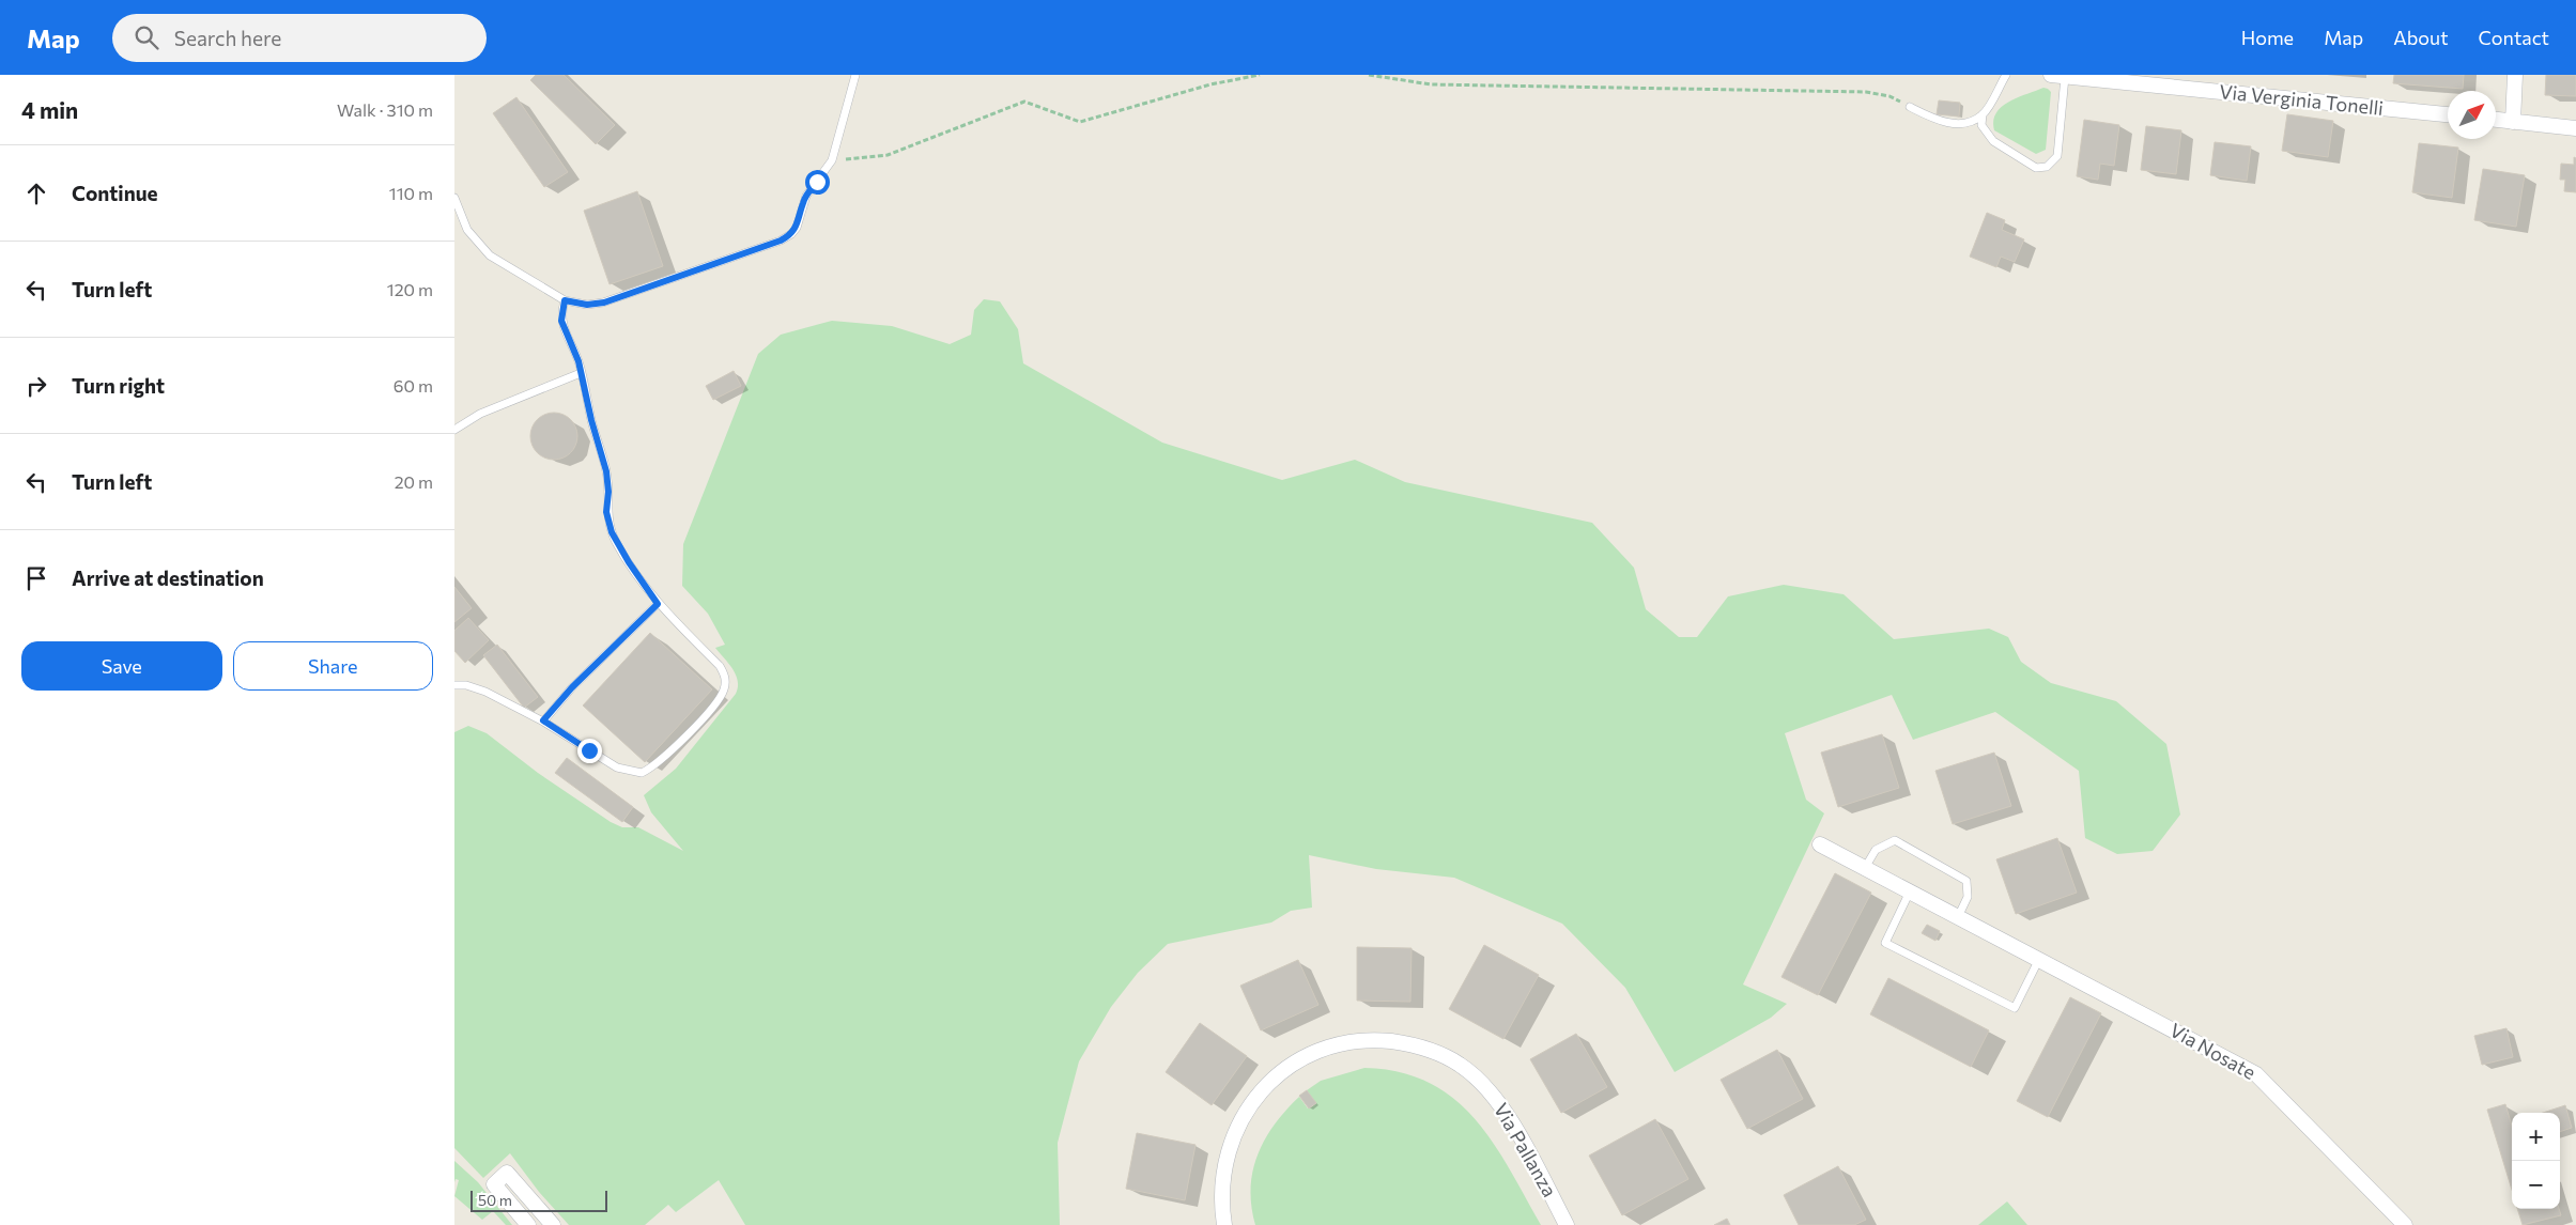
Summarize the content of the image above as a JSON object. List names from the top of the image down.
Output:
{
  "streets": {
    "street": ["Via Verginia Tonelli", "Via Nosate", "Via Pallanza"]
  },
  "scale_bar": "50 m",
  "north": "top right",
  "page": {
    "header": "Map",
    "search": "Search here",
    "nav": [
      "Home",
      "Map",
      "About",
      "Contact"
    ],
    "heading": ["4 min", "Walk · 310 m"],
    "list": [
      ["Continue", "110 m"],
      ["Turn left", "120 m"],
      ["Turn right", "60 m"],
      ["Turn left", "20 m"],
      "Arrive at destination"
    ],
    "buttons": ["Save", "Share"],
    "map_buttons": ["+", "−"],
    "scale": "50 m"
  }
}
